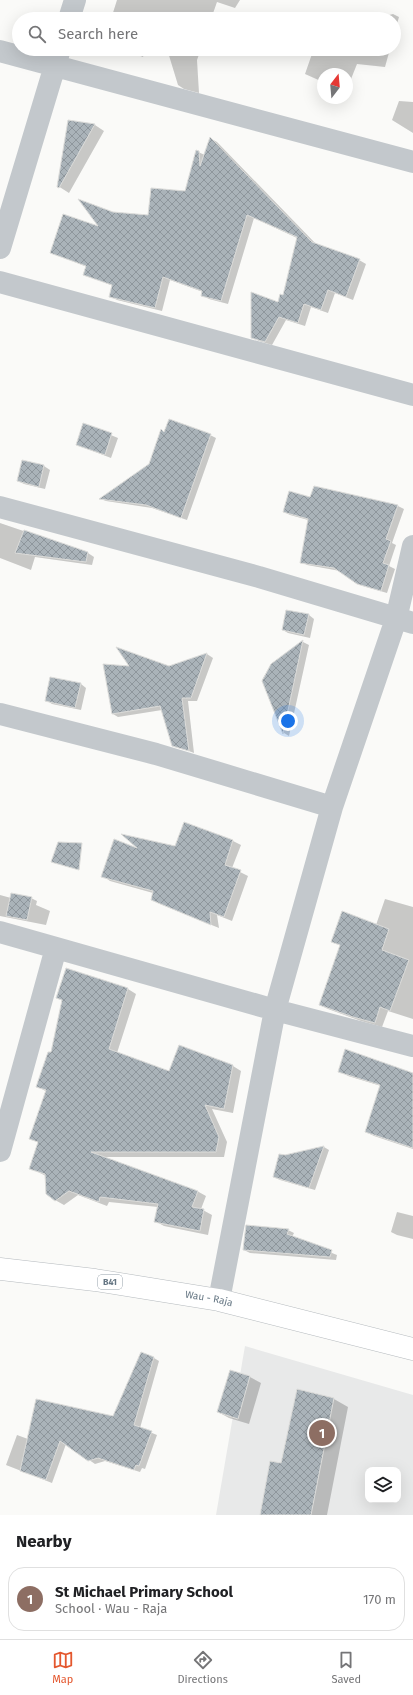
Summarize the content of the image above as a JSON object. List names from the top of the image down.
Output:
{
  "streets": {
    "main road": ["B41", "Wau - Raja"]
  },
  "north": "top",
  "page": {
    "search": "Search here",
    "pins": "1",
    "heading": "Nearby",
    "list": [
      {
        "mark": "1",
        "name": "St Michael Primary School",
        "note": "School · Wau - Raja",
        "value": "170 m"
      }
    ],
    "nav": ["Map", "Directions", "Saved"]
  }
}
